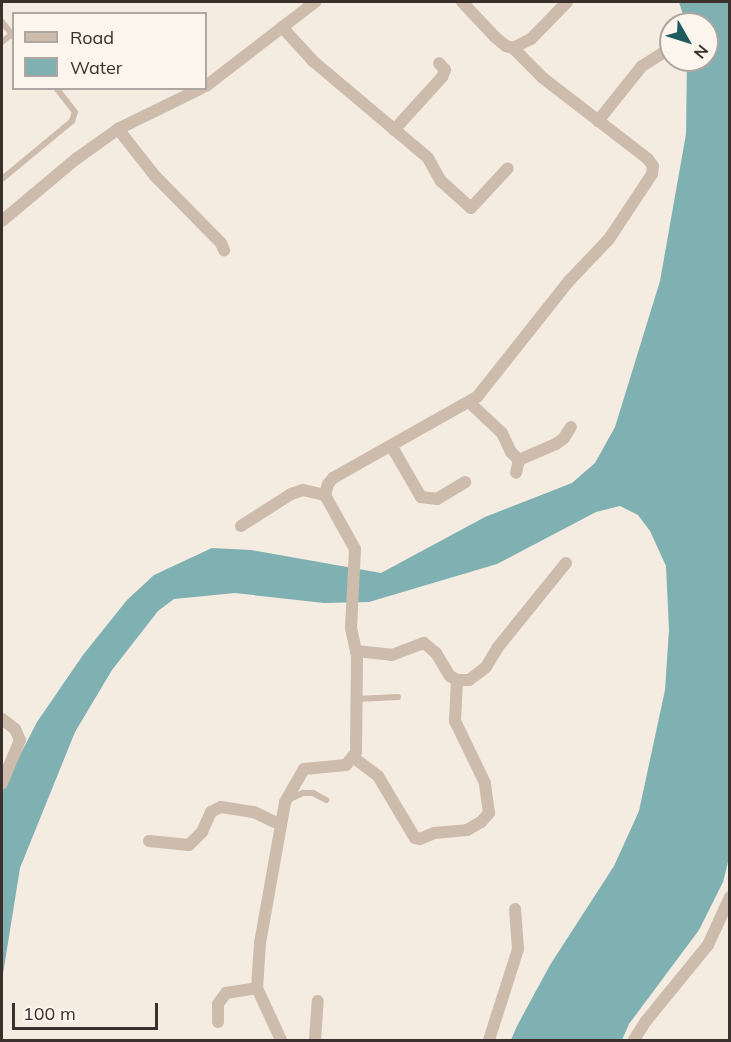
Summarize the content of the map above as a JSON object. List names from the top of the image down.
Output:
{
  "legend": ["Road", "Water"],
  "scale_bar": "100 m",
  "north": "bottom right"
}
